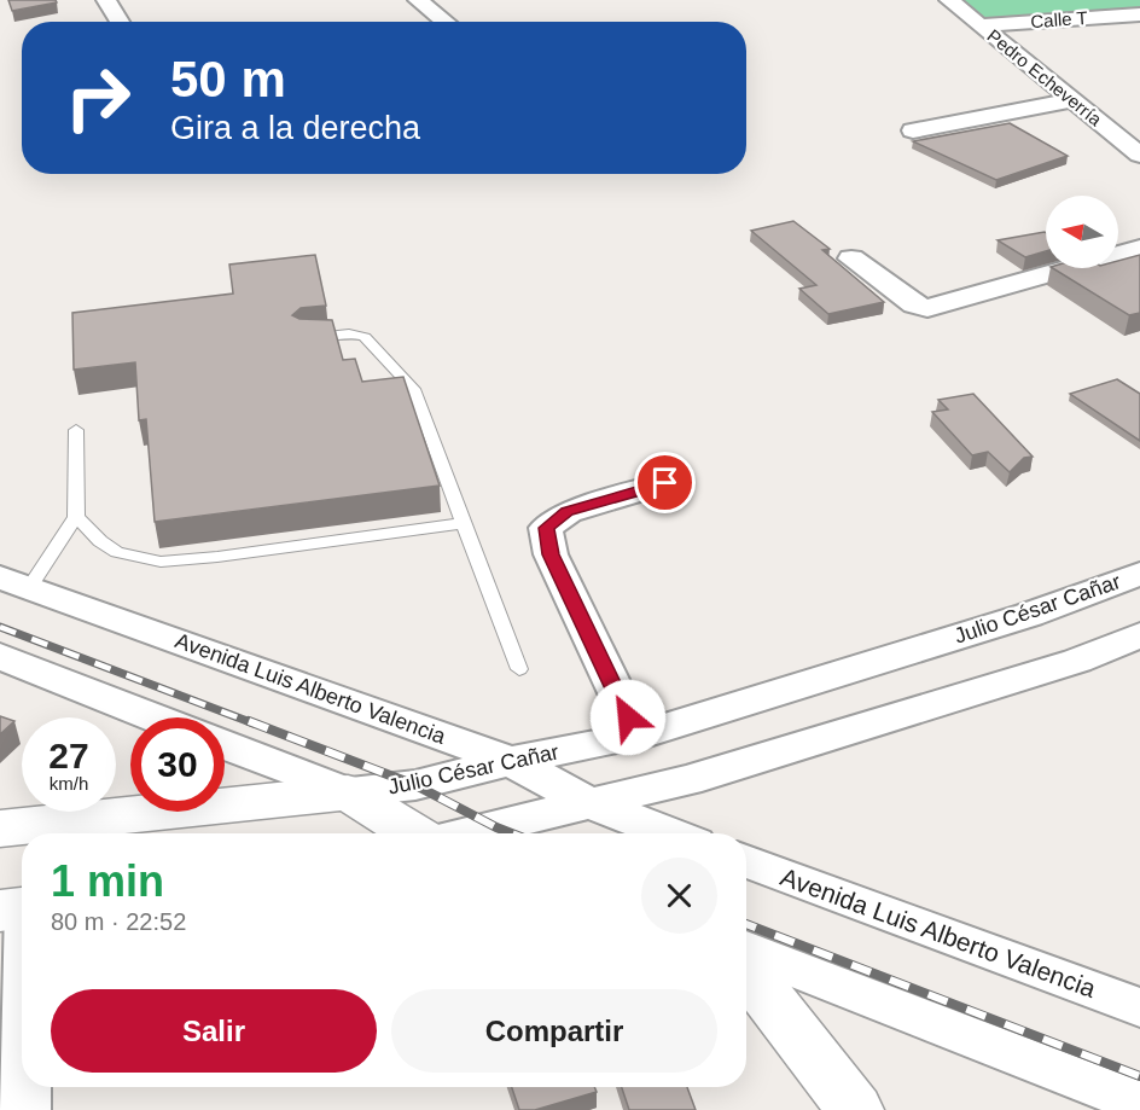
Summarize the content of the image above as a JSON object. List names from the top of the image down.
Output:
{
  "streets": {
    "street": [
      "Calle T",
      "Pedro Echeverría",
      "Julio César Cañar",
      "Avenida Luis Alberto Valencia"
    ]
  },
  "crossings": [
    ["Calle T", "Pedro Echeverría"],
    ["Julio César Cañar", "Avenida Luis Alberto Valencia"]
  ],
  "north": "left",
  "page": {
    "turn": ["50 m", "Gira a la derecha"],
    "speed": "27 km/h",
    "limit": "30",
    "heading": ["1 min", "80 m · 22:52"],
    "buttons": ["Salir", "Compartir"]
  }
}
